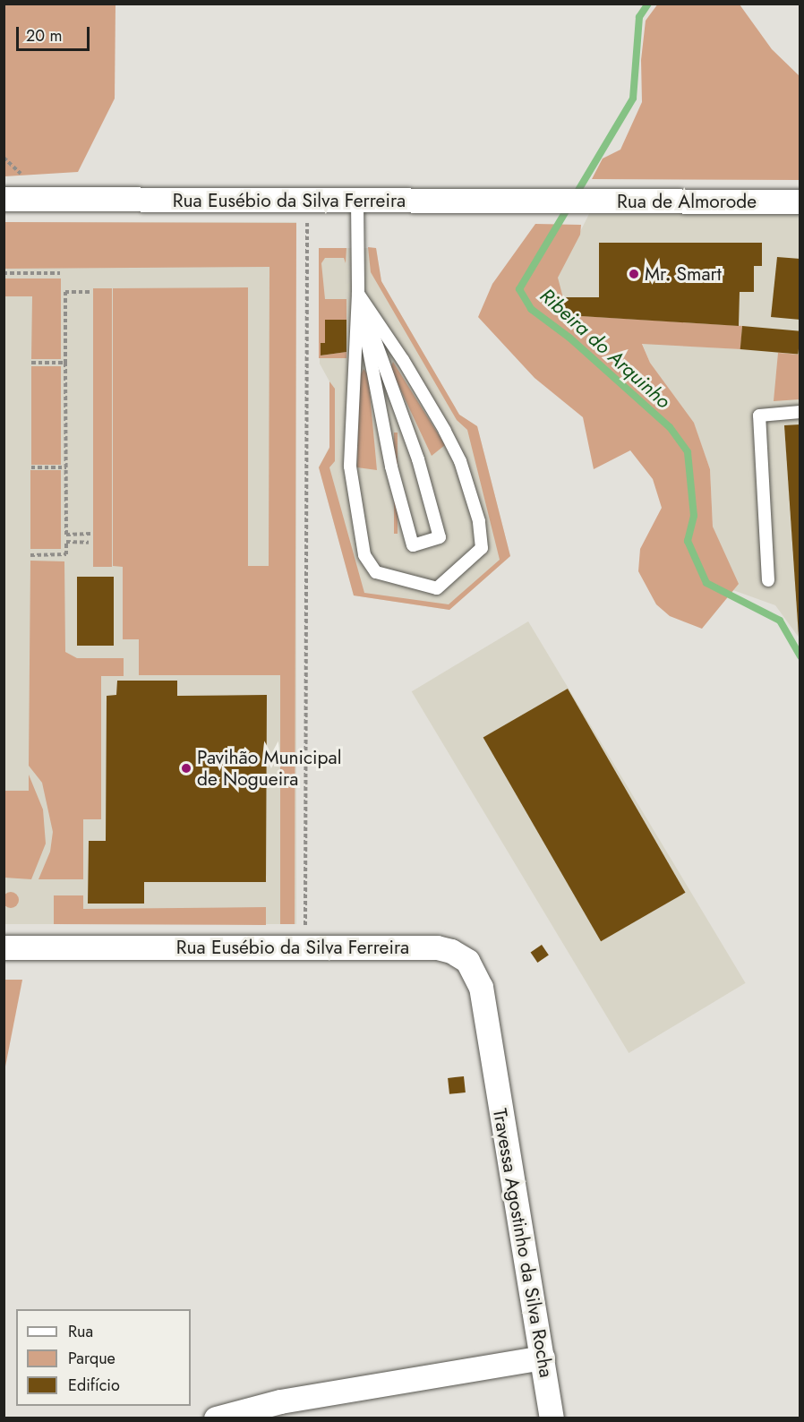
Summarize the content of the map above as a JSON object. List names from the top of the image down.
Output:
{
  "streets": {
    "street": ["Rua Eusébio da Silva Ferreira", "Rua de Almorode", "Travessa Agostinho da Silva Rocha"]
  },
  "crossings": [
    ["Rua Eusébio da Silva Ferreira", "Rua de Almorode"],
    ["Rua Eusébio da Silva Ferreira", "Travessa Agostinho da Silva Rocha"]
  ],
  "water": ["Ribeira do Arquinho"],
  "places": ["Mr. Smart", "Pavihão Municipal de Nogueira"],
  "legend": ["Rua", "Parque", "Edifício"],
  "scale_bar": "20 m"
}
